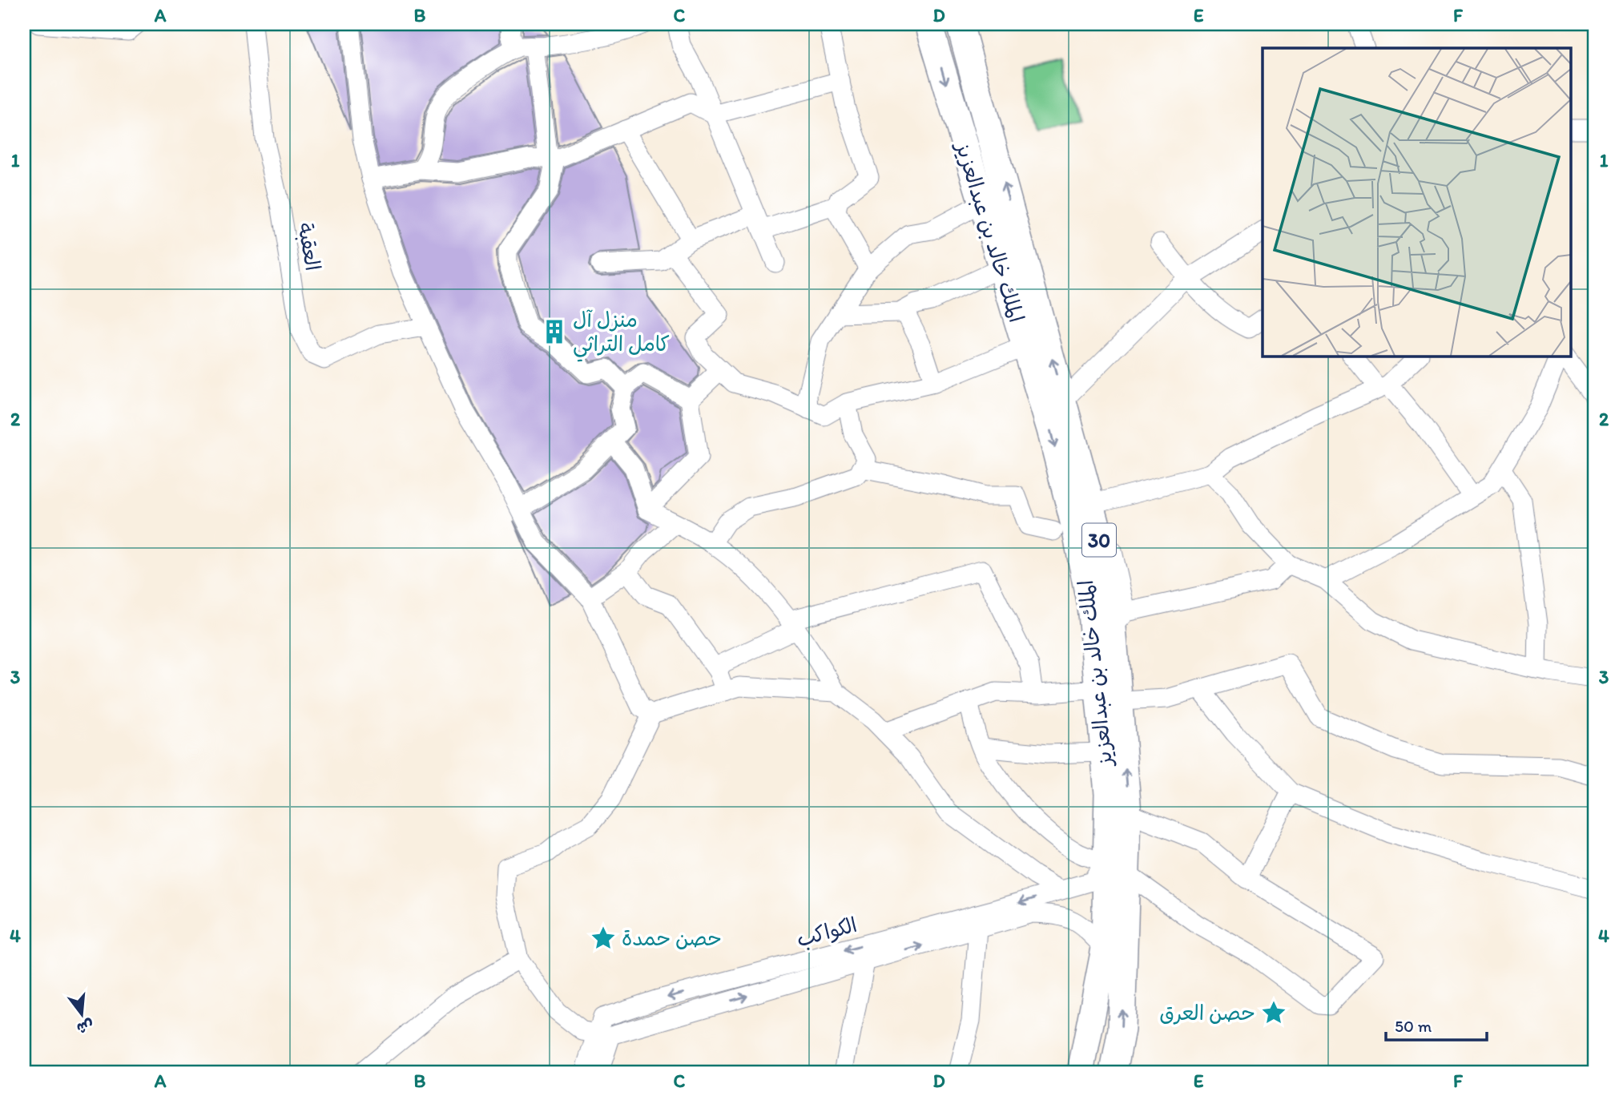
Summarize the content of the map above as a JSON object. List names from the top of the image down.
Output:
{
  "streets": {
    "highway": ["الملك خالد بن عبدالعزيز", "30"],
    "street": ["العقبة", "الكواكب"]
  },
  "crossings": [
    ["الملك خالد بن عبدالعزيز", "الكواكب"]
  ],
  "places": {
    "building": ["منزل آل كامل التراثي"],
    "place": ["حصن حمدة", "حصن العرق"]
  },
  "scale_bar": "50 m",
  "north": "bottom",
  "grid": {
    "columns": [
      "A",
      "B",
      "C",
      "D",
      "E",
      "F"
    ],
    "rows": [
      "1",
      "2",
      "3",
      "4"
    ]
  }
}
